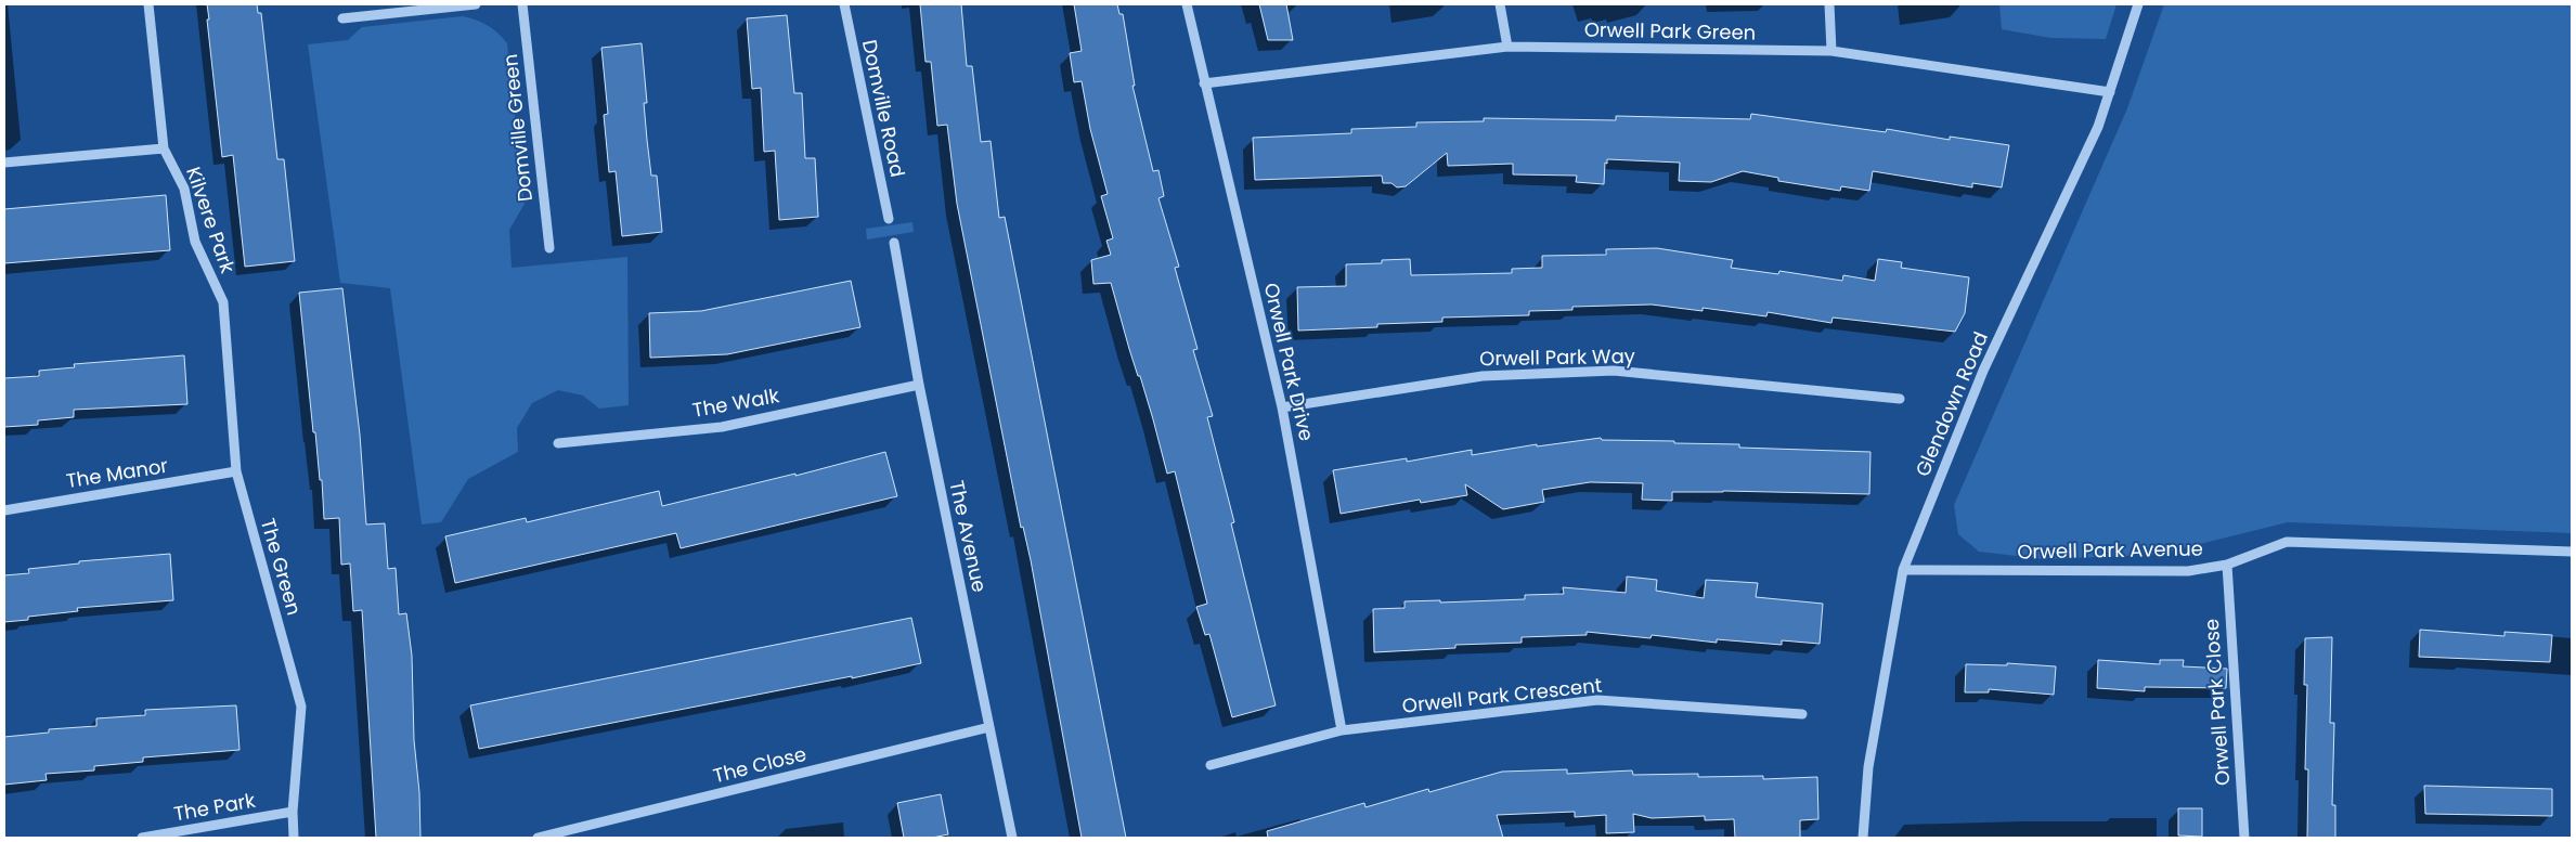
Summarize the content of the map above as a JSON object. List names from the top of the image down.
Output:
{
  "streets": {
    "street": [
      "Orwell Park Green",
      "Domville Road",
      "Domville Green",
      "Kilvere Park",
      "Orwell Park Way",
      "Orwell Park Drive",
      "The Walk",
      "Glendown Road",
      "The Manor",
      "The Avenue",
      "Orwell Park Avenue",
      "The Green",
      "Orwell Park Crescent",
      "Orwell Park Close",
      "The Close",
      "The Park"
    ]
  },
  "crossings": [
    ["Orwell Park Green", "Orwell Park Drive"],
    ["Orwell Park Green", "Glendown Road"],
    ["Kilvere Park", "The Green"],
    ["Orwell Park Way", "Orwell Park Drive"],
    ["Orwell Park Drive", "Orwell Park Crescent"],
    ["The Walk", "The Avenue"],
    ["Glendown Road", "Orwell Park Avenue"],
    ["The Manor", "The Green"],
    ["The Avenue", "The Close"],
    ["Orwell Park Avenue", "Orwell Park Close"],
    ["The Green", "The Park"]
  ]
}
